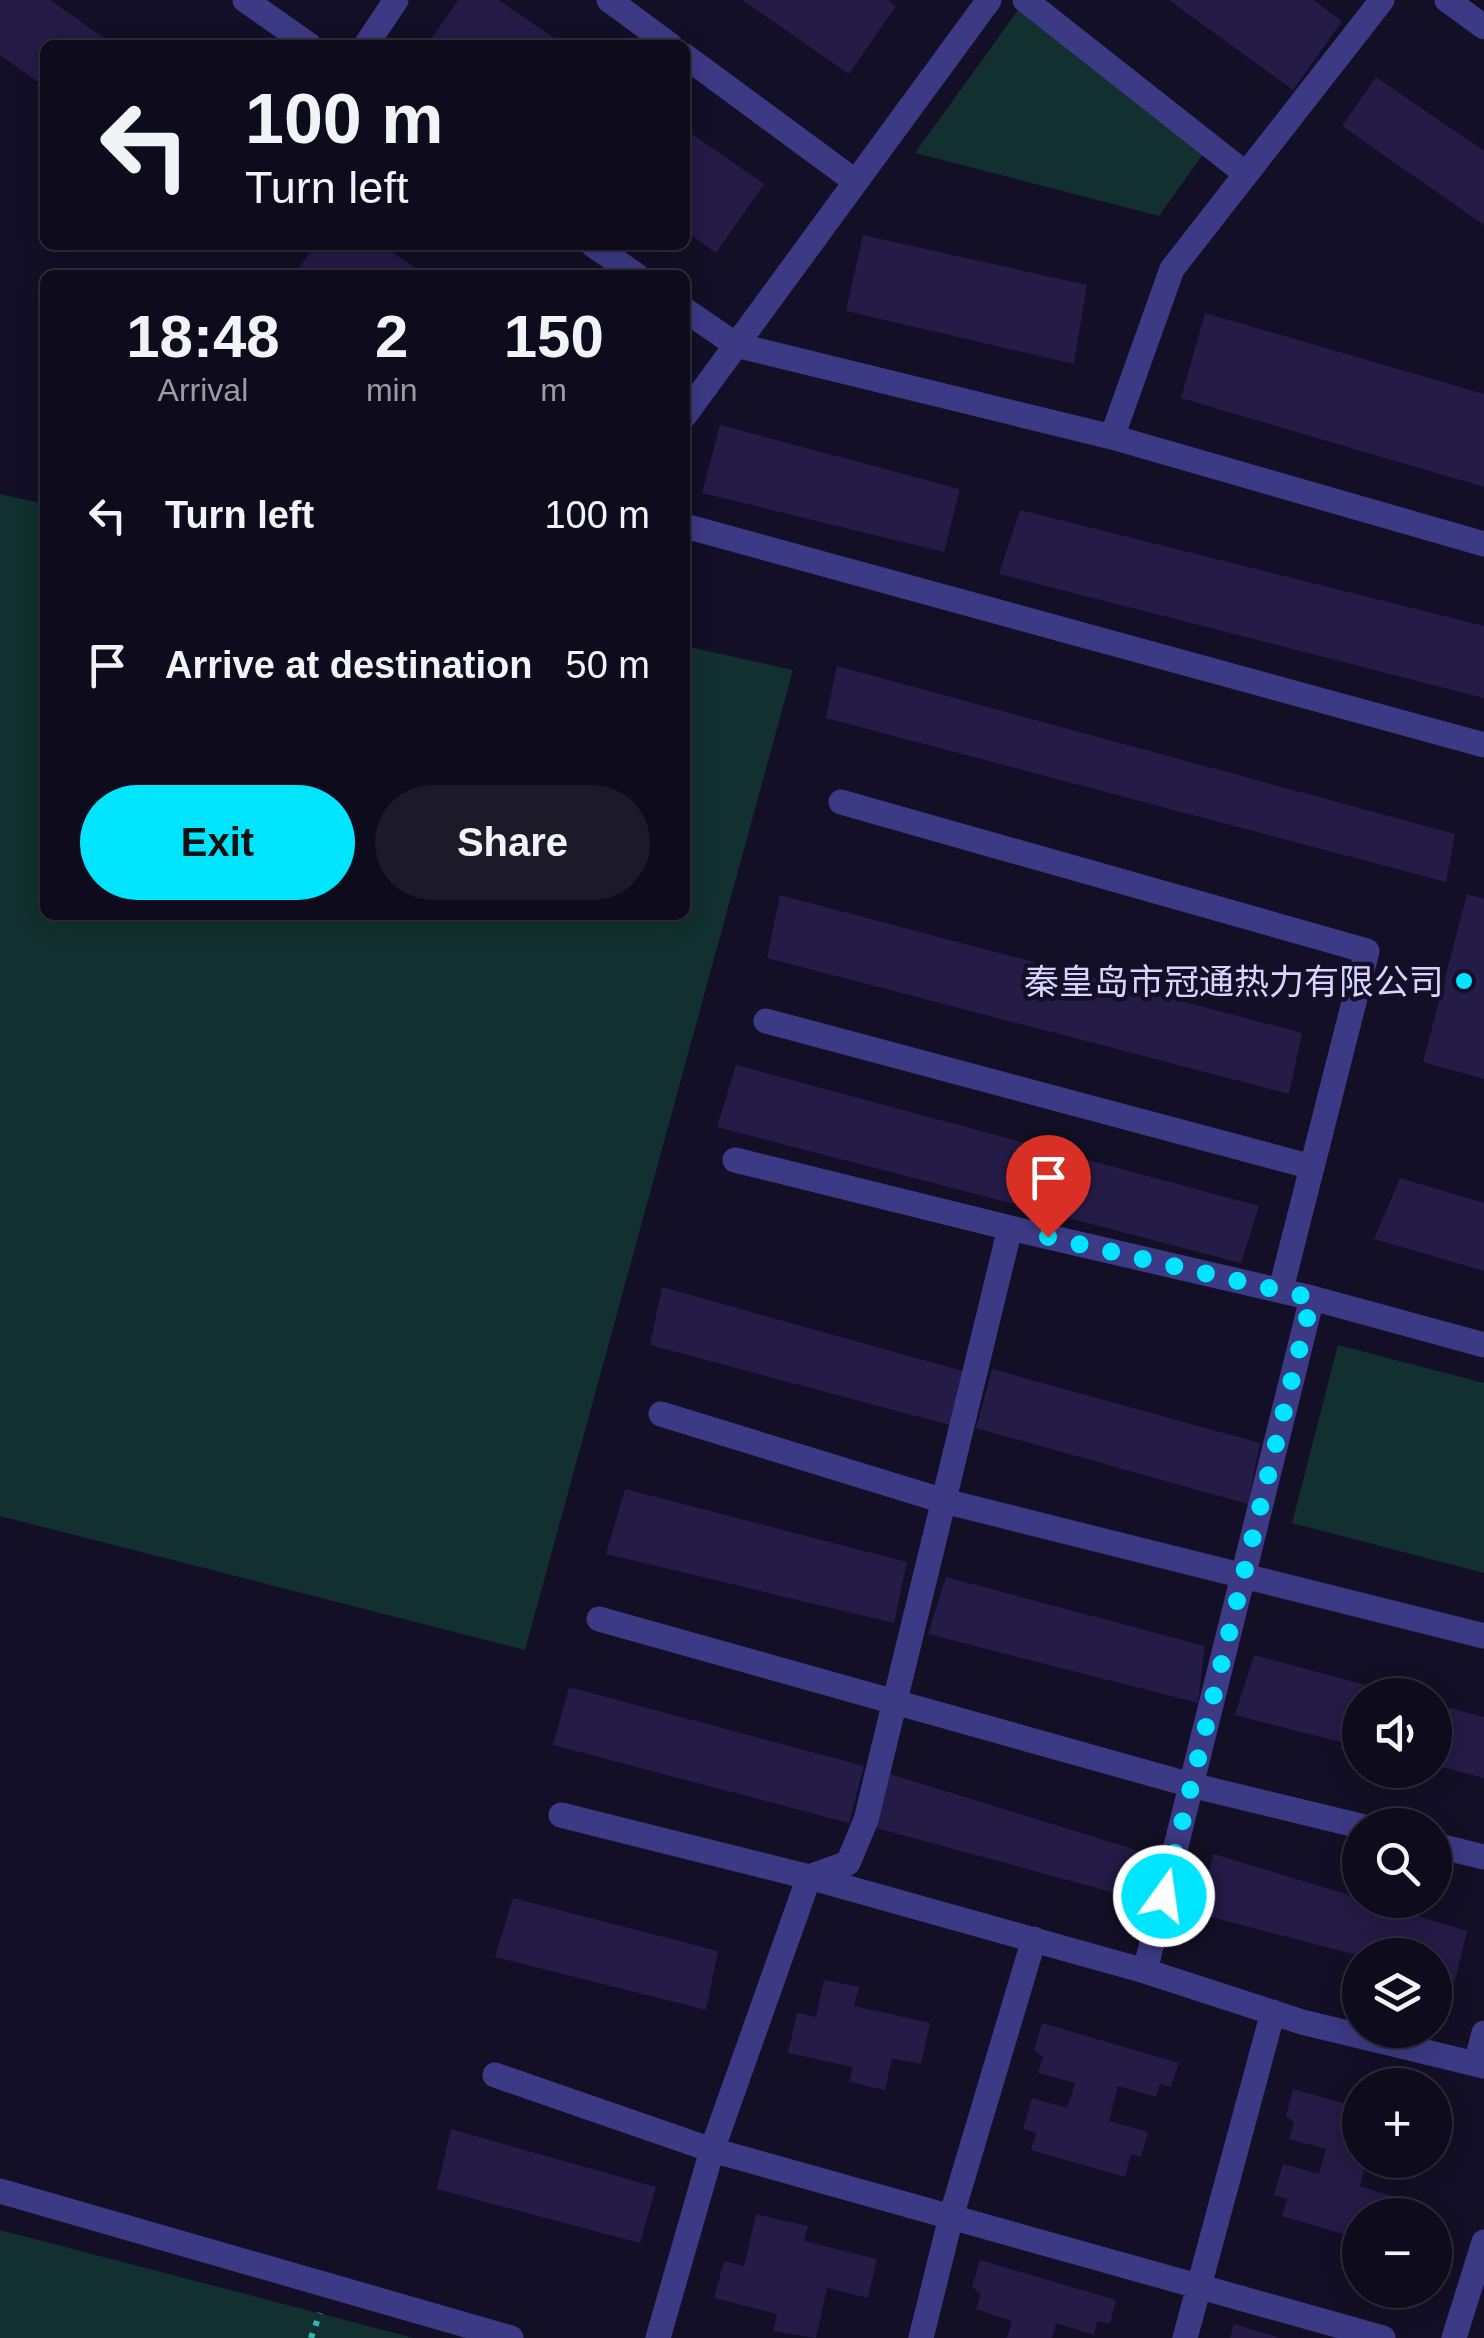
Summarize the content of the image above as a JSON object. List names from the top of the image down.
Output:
{
  "places": ["秦皇岛市冠通热力有限公司"],
  "page": {
    "turn": ["100 m", "Turn left"],
    "eta": [
      "18:48",
      "Arrival",
      "2",
      "min",
      "150",
      "m"
    ],
    "list": [
      {
        "name": "Turn left",
        "value": "100 m"
      },
      {
        "name": "Arrive at destination",
        "value": "50 m"
      }
    ],
    "buttons": ["Exit", "Share"],
    "map_buttons": ["+", "−"]
  }
}
